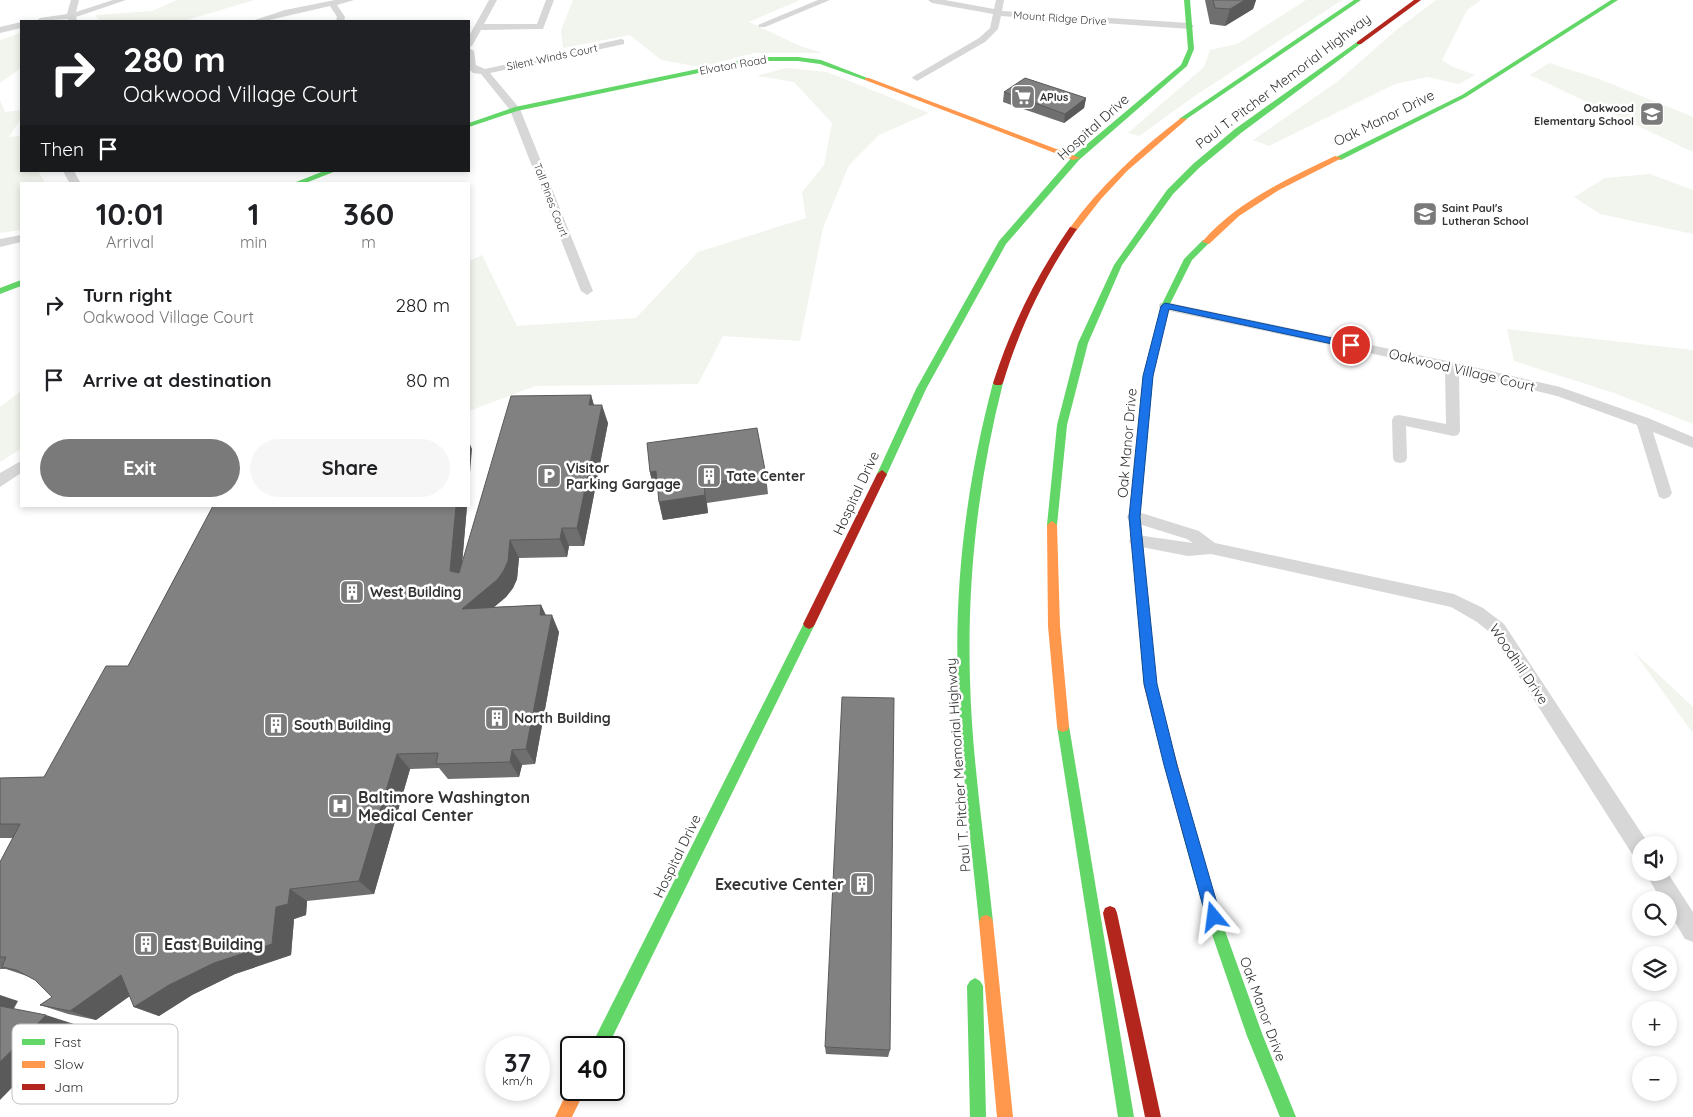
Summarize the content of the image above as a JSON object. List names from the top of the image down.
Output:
{
  "streets": {
    "main road": [
      "Elvaton Road",
      "Paul T. Pitcher Memorial Highway",
      "Oak Manor Drive",
      "Hospital Drive"
    ],
    "street": [
      "Mount Ridge Drive",
      "Silent Winds Court",
      "Tall Pines Court",
      "Oakwood Village Court",
      "Woodhill Drive"
    ]
  },
  "crossings": [
    ["Mount Ridge Drive", "Hospital Drive"],
    ["Elvaton Road", "Hospital Drive"],
    ["Elvaton Road", "Tall Pines Court"],
    ["Oak Manor Drive", "Oakwood Village Court"],
    ["Oak Manor Drive", "Woodhill Drive"]
  ],
  "places": {
    "supermarket": ["APlus"],
    "school or university": ["Oakwood Elementary School", "Saint Paul's Lutheran School"],
    "parking": ["Visitor Parking Gargage"],
    "building": [
      "Tate Center",
      "West Building",
      "North Building",
      "South Building",
      "Executive Center",
      "East Building"
    ],
    "hospital": ["Baltimore Washington Medical Center"]
  },
  "legend": ["Fast", "Slow", "Jam"],
  "page": {
    "turn": ["280 m", "Oakwood Village Court"],
    "then": "Then",
    "eta": [
      "10:01",
      "Arrival",
      "1",
      "min",
      "360",
      "m"
    ],
    "list": [
      {
        "name": "Turn right",
        "note": "Oakwood Village Court",
        "value": "280 m"
      },
      {
        "name": "Arrive at destination",
        "value": "80 m"
      }
    ],
    "buttons": ["Exit", "Share"],
    "map_buttons": ["+", "−"],
    "speed": "37 km/h",
    "limit": "40"
  }
}
